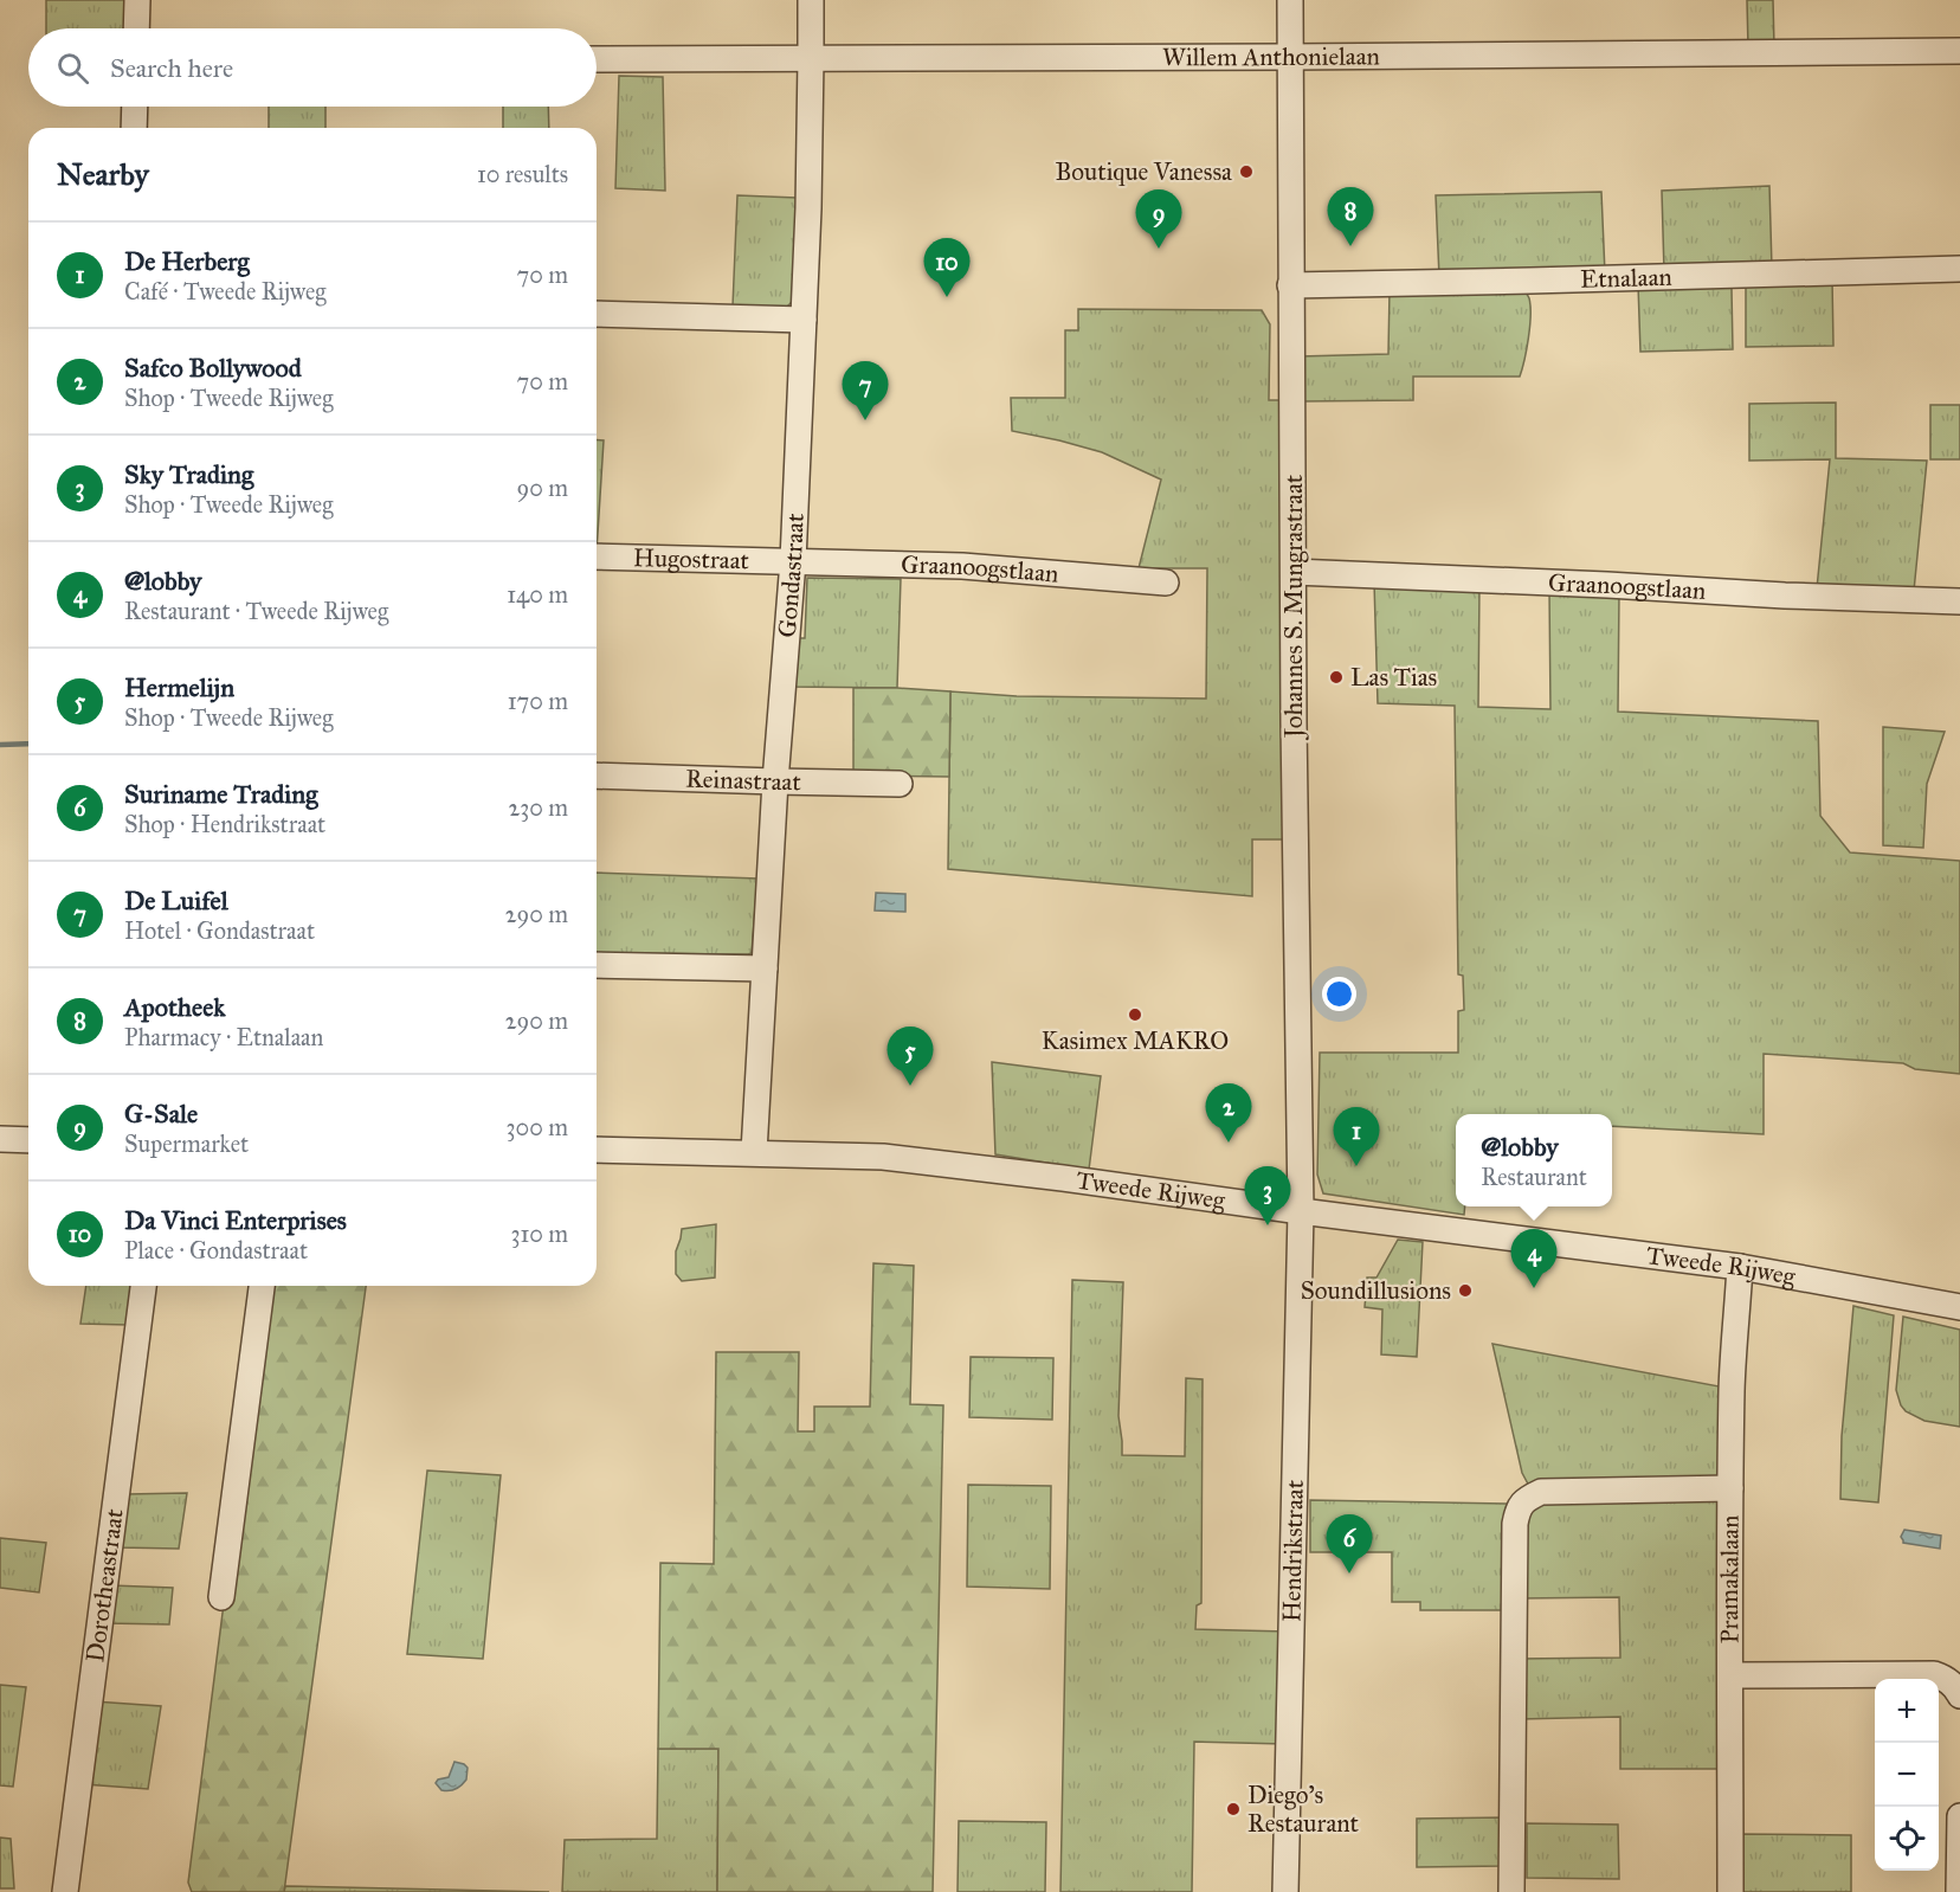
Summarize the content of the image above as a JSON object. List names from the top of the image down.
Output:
{
  "streets": {
    "street": [
      "Willem Anthonielaan",
      "Etnalaan",
      "Hugostraat",
      "Graanoogstlaan",
      "Gondastraat",
      "Johannes S. Mungrastraat",
      "Reinastraat",
      "Tweede Rijweg",
      "Hendrikstraat",
      "Pramakalaan",
      "Dorotheastraat"
    ]
  },
  "crossings": [
    ["Willem Anthonielaan", "Gondastraat"],
    ["Willem Anthonielaan", "Johannes S. Mungrastraat"],
    ["Etnalaan", "Johannes S. Mungrastraat"],
    ["Hugostraat", "Graanoogstlaan"],
    ["Hugostraat", "Gondastraat"],
    ["Graanoogstlaan", "Gondastraat"],
    ["Graanoogstlaan", "Johannes S. Mungrastraat"],
    ["Gondastraat", "Reinastraat"],
    ["Gondastraat", "Tweede Rijweg"],
    ["Johannes S. Mungrastraat", "Tweede Rijweg"],
    ["Johannes S. Mungrastraat", "Hendrikstraat"],
    ["Tweede Rijweg", "Hendrikstraat"],
    ["Tweede Rijweg", "Pramakalaan"]
  ],
  "places": [
    "Boutique Vanessa",
    "Las Tias",
    "Kasimex MAKRO",
    "Soundillusions",
    "Diego's Restaurant"
  ],
  "page": {
    "search": "Search here",
    "heading": ["Nearby", "10 results"],
    "pins": [
      "8",
      "9",
      "10",
      "7",
      "5",
      "2",
      "1",
      "3",
      "4",
      "6"
    ],
    "list": [
      {
        "mark": "1",
        "name": "De Herberg",
        "note": "Café · Tweede Rijweg",
        "value": "70 m"
      },
      {
        "mark": "2",
        "name": "Safco Bollywood",
        "note": "Shop · Tweede Rijweg",
        "value": "70 m"
      },
      {
        "mark": "3",
        "name": "Sky Trading",
        "note": "Shop · Tweede Rijweg",
        "value": "90 m"
      },
      {
        "mark": "4",
        "name": "@lobby",
        "note": "Restaurant · Tweede Rijweg",
        "value": "140 m"
      },
      {
        "mark": "5",
        "name": "Hermelijn",
        "note": "Shop · Tweede Rijweg",
        "value": "170 m"
      },
      {
        "mark": "6",
        "name": "Suriname Trading",
        "note": "Shop · Hendrikstraat",
        "value": "230 m"
      },
      {
        "mark": "7",
        "name": "De Luifel",
        "note": "Hotel · Gondastraat",
        "value": "290 m"
      },
      {
        "mark": "8",
        "name": "Apotheek",
        "note": "Pharmacy · Etnalaan",
        "value": "290 m"
      },
      {
        "mark": "9",
        "name": "G-Sale",
        "note": "Supermarket",
        "value": "300 m"
      },
      {
        "mark": "10",
        "name": "Da Vinci Enterprises",
        "note": "Place · Gondastraat",
        "value": "310 m"
      }
    ],
    "popup": ["@lobby", "Restaurant"],
    "map_buttons": ["+", "−"]
  }
}
